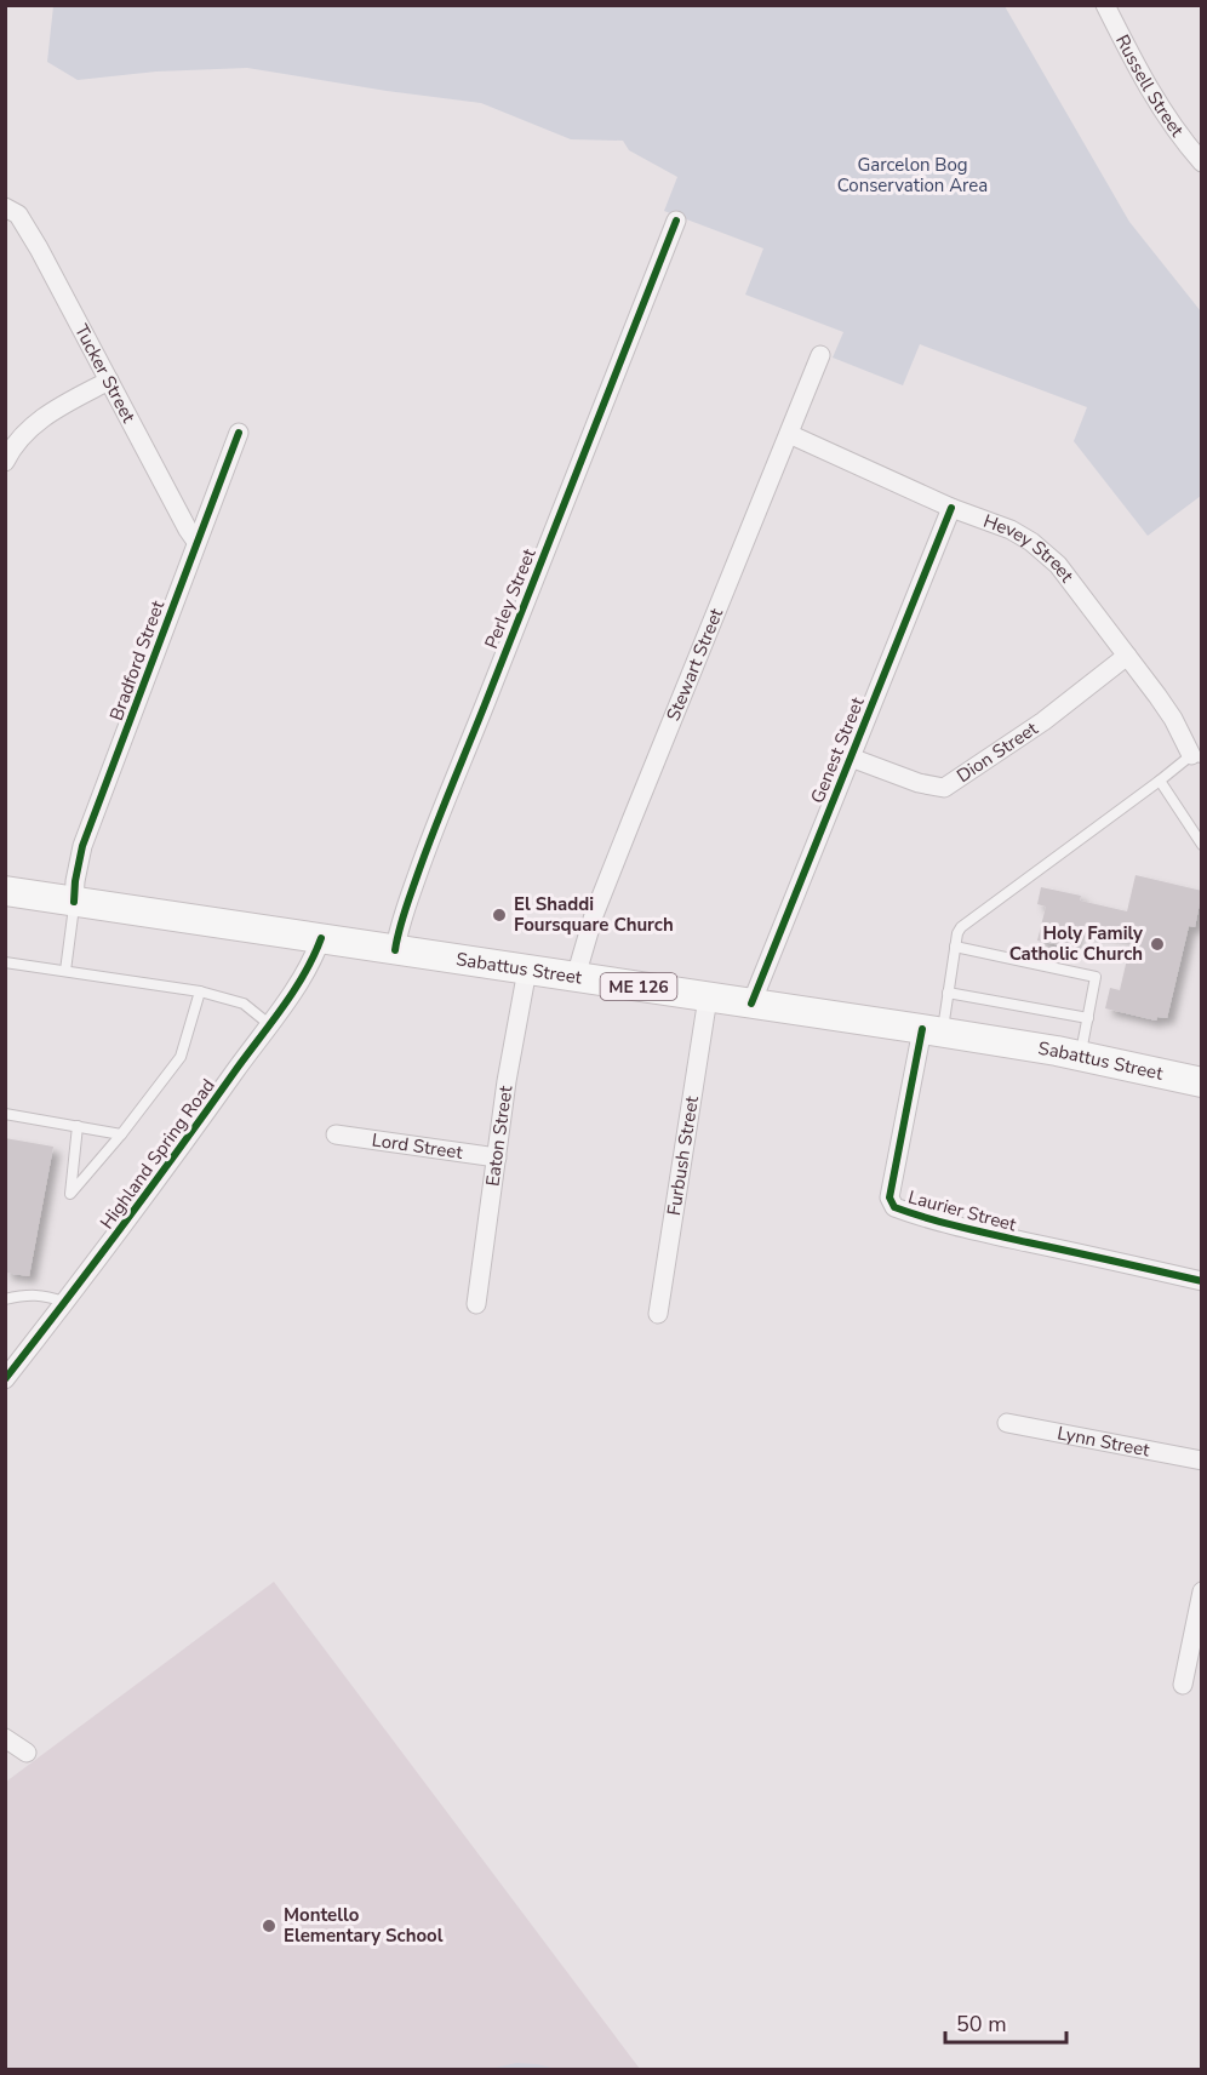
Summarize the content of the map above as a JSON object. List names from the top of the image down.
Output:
{
  "streets": {
    "main road": ["Sabattus Street", "ME 126"],
    "street": [
      "Russell Street",
      "Tucker Street",
      "Hevey Street",
      "Perley Street",
      "Bradford Street",
      "Stewart Street",
      "Genest Street",
      "Dion Street",
      "Eaton Street",
      "Lord Street",
      "Highland Spring Road",
      "Furbush Street",
      "Laurier Street",
      "Lynn Street"
    ]
  },
  "crossings": [
    ["Tucker Street", "Bradford Street"],
    ["Hevey Street", "Stewart Street"],
    ["Hevey Street", "Genest Street"],
    ["Hevey Street", "Dion Street"],
    ["Perley Street", "Sabattus Street"],
    ["Bradford Street", "Sabattus Street"],
    ["Stewart Street", "Sabattus Street"],
    ["Genest Street", "Dion Street"],
    ["Genest Street", "Sabattus Street"],
    ["Sabattus Street", "Eaton Street"],
    ["Sabattus Street", "Highland Spring Road"],
    ["Sabattus Street", "Furbush Street"],
    ["Sabattus Street", "Laurier Street"],
    ["Eaton Street", "Lord Street"]
  ],
  "parks": ["Garcelon Bog Conservation Area"],
  "places": ["El Shaddi Foursquare Church", "Holy Family Catholic Church", "Montello Elementary School"],
  "scale_bar": "50 m"
}
